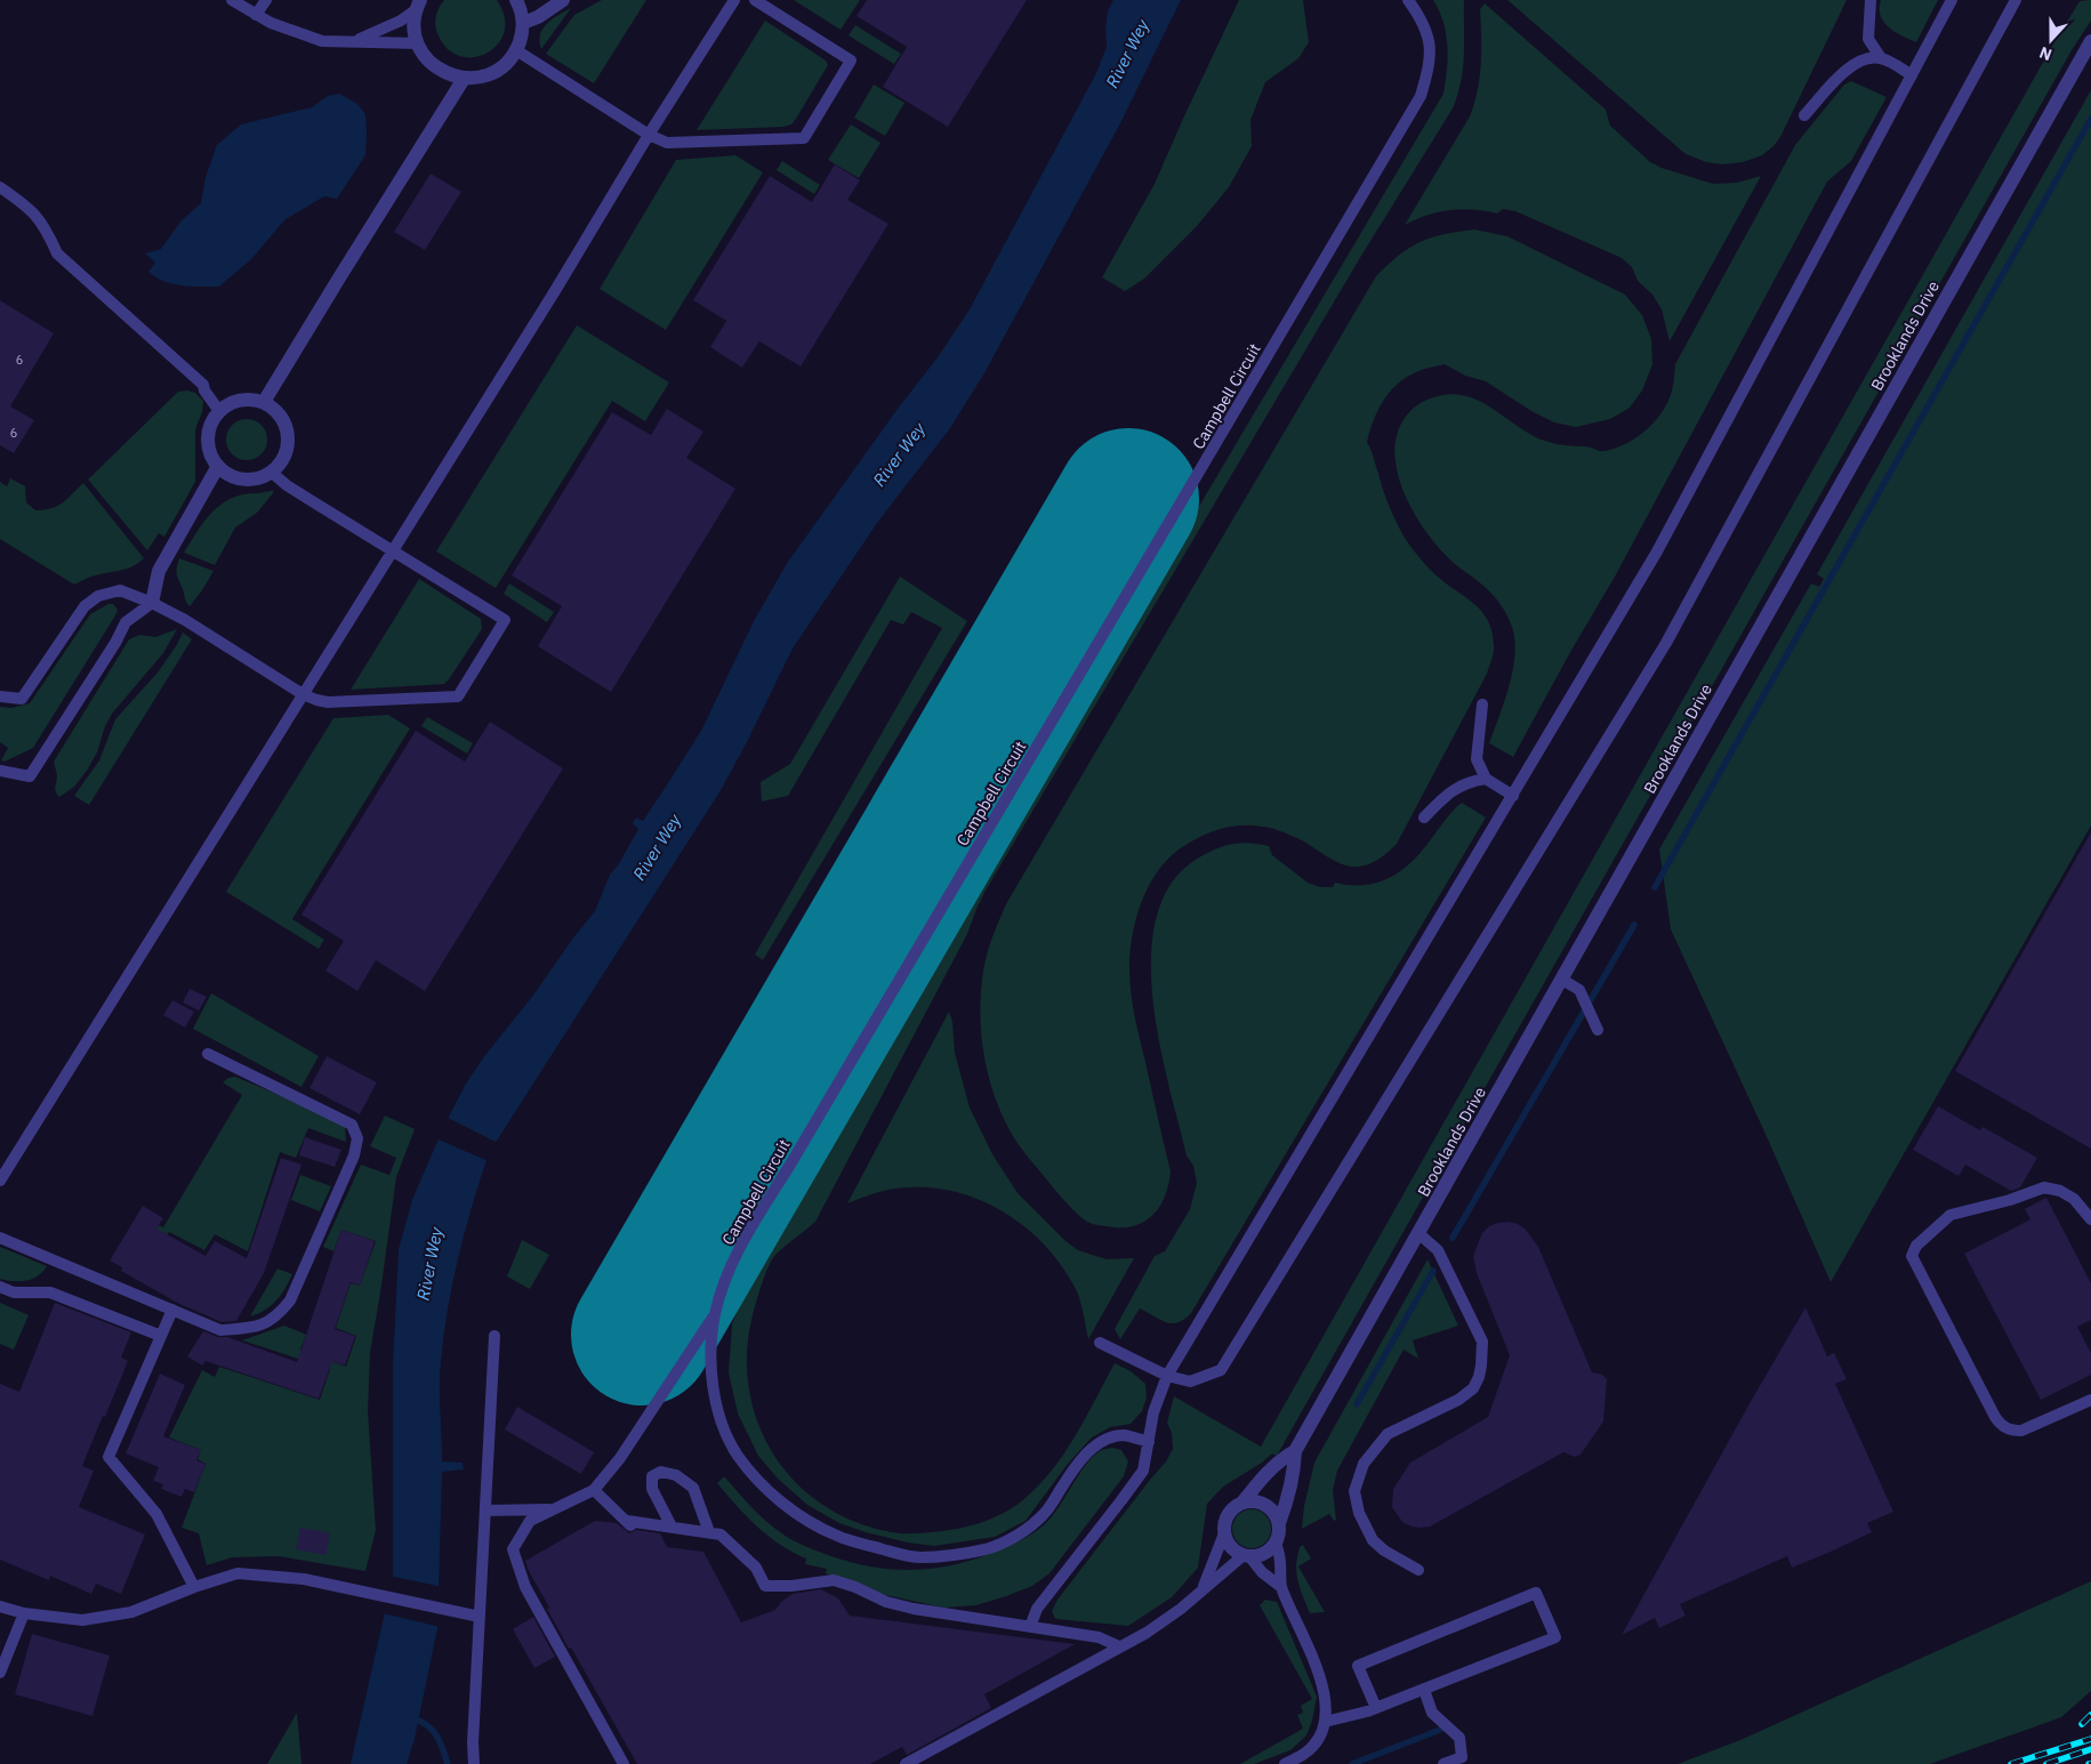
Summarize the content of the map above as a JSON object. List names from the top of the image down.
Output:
{
  "streets": {
    "street": ["Brooklands Drive"],
    "lane": ["Campbell Circuit"]
  },
  "water": ["River Wey"],
  "house_numbers": ["6", "6"],
  "north": "bottom"
}
